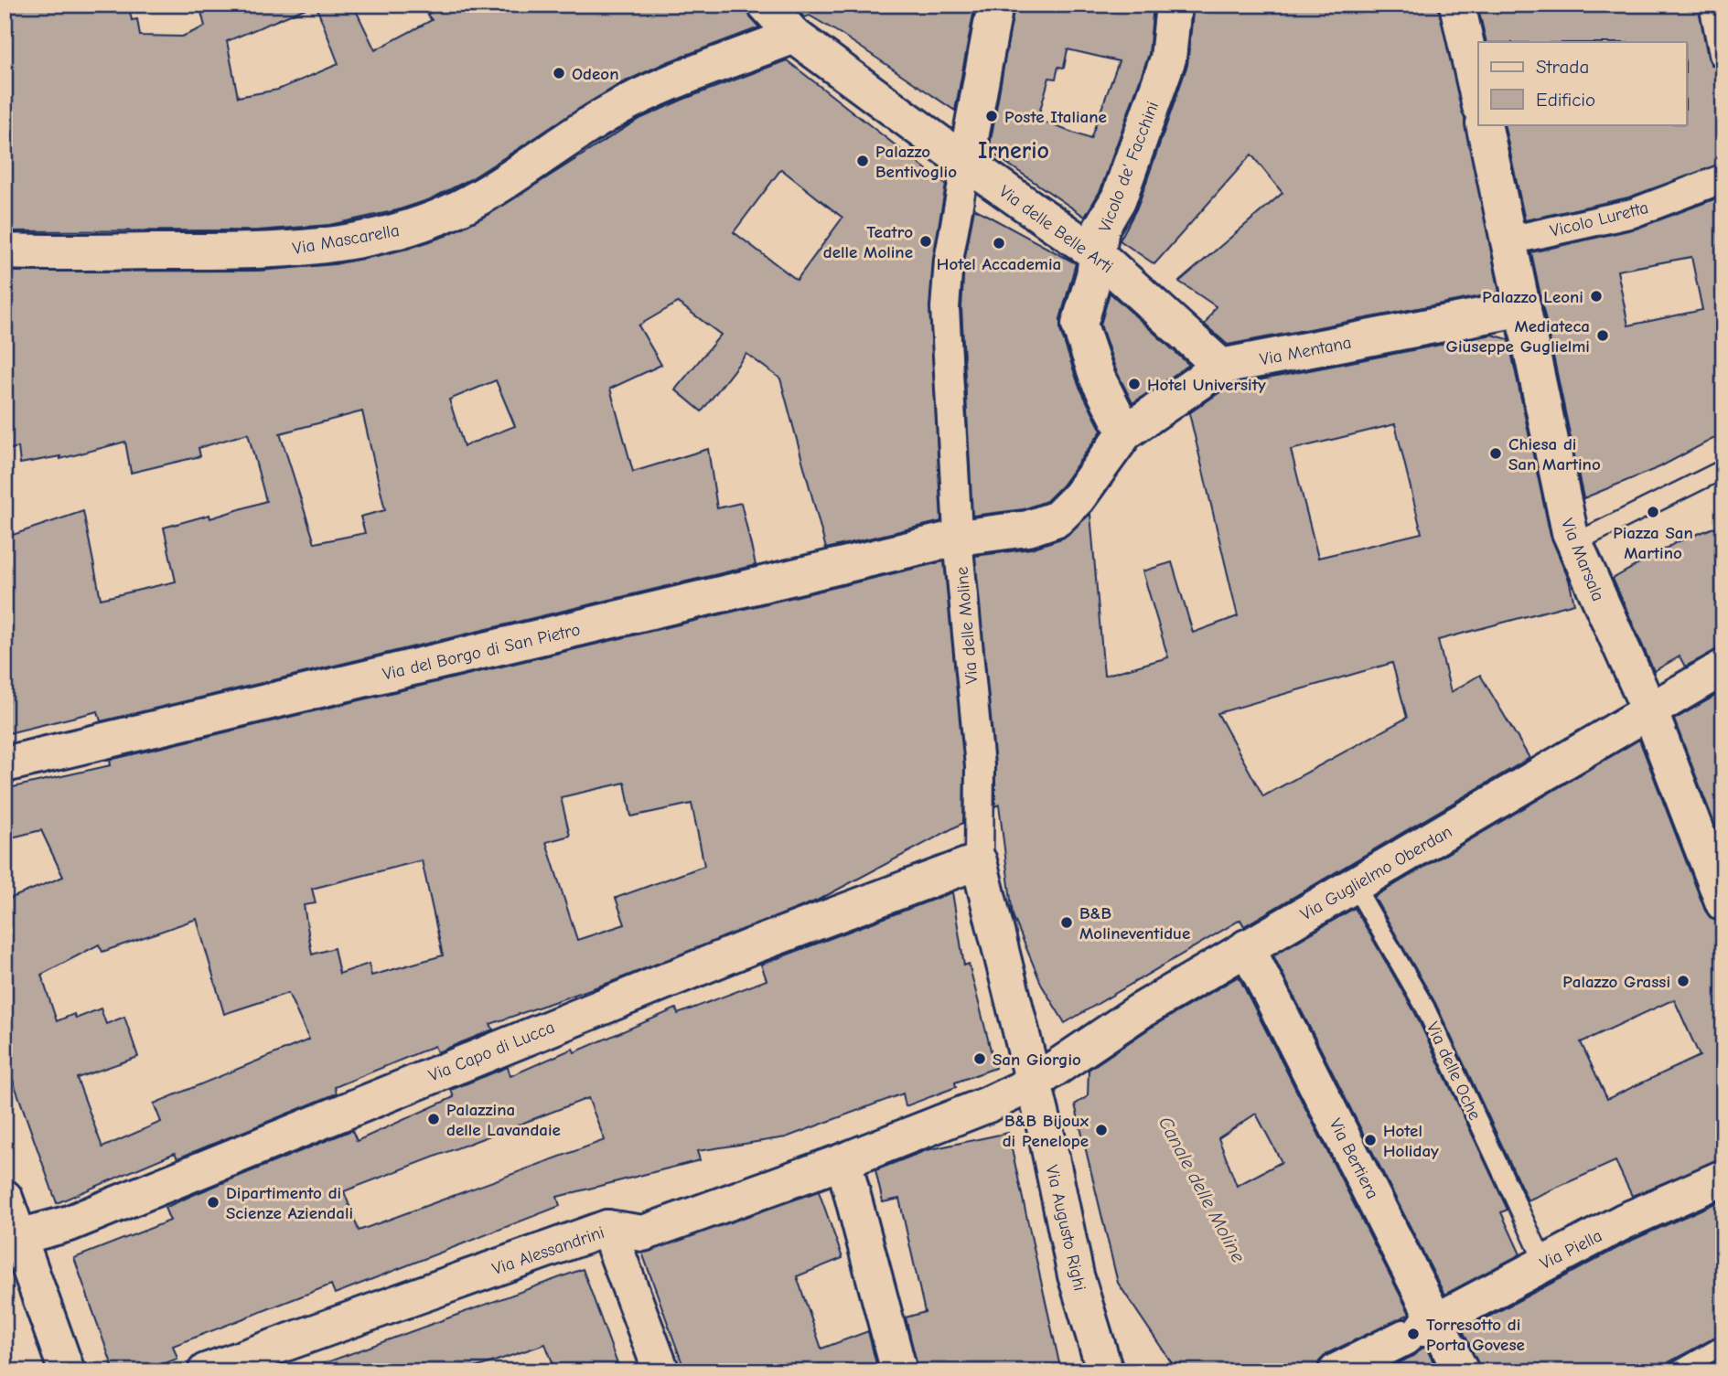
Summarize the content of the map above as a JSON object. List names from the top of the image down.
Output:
{
  "streets": {
    "street": [
      "Vicolo de' Facchini",
      "Vicolo Luretta",
      "Via delle Belle Arti",
      "Via Mascarella",
      "Via Mentana",
      "Via Marsala",
      "Via delle Moline",
      "Via del Borgo di San Pietro",
      "Via Guglielmo Oberdan",
      "Via Capo di Lucca",
      "Via Bertiera",
      "Via Augusto Righi",
      "Via Piella",
      "Via Alessandrini"
    ],
    "lane": ["Via delle Oche"]
  },
  "crossings": [
    ["Vicolo de' Facchini", "Via delle Belle Arti"],
    ["Vicolo de' Facchini", "Via Mentana"],
    ["Vicolo Luretta", "Via Marsala"],
    ["Via delle Belle Arti", "Via Mascarella"],
    ["Via delle Belle Arti", "Via Mentana"],
    ["Via delle Belle Arti", "Via delle Moline"],
    ["Via Mentana", "Via Marsala"],
    ["Via Mentana", "Via delle Moline"],
    ["Via Mentana", "Via del Borgo di San Pietro"],
    ["Via Marsala", "Via Guglielmo Oberdan"],
    ["Via delle Moline", "Via del Borgo di San Pietro"],
    ["Via delle Moline", "Via Guglielmo Oberdan"],
    ["Via delle Moline", "Via Capo di Lucca"],
    ["Via delle Moline", "Via Augusto Righi"],
    ["Via delle Moline", "Via Alessandrini"],
    ["Via Guglielmo Oberdan", "Via delle Oche"],
    ["Via Guglielmo Oberdan", "Via Bertiera"],
    ["Via Guglielmo Oberdan", "Via Augusto Righi"],
    ["Via Guglielmo Oberdan", "Via Alessandrini"],
    ["Via delle Oche", "Via Piella"],
    ["Via Bertiera", "Via Piella"],
    ["Via Augusto Righi", "Via Alessandrini"]
  ],
  "districts": ["Irnerio"],
  "water": ["Canale delle Moline"],
  "places": [
    "Odeon",
    "Poste Italiane",
    "Palazzo Bentivoglio",
    "Teatro delle Moline",
    "Hotel Accademia",
    "Palazzo Leoni",
    "Mediateca Giuseppe Guglielmi",
    "Hotel University",
    "Chiesa di San Martino",
    "Piazza San Martino",
    "B&B Molineventidue",
    "Palazzo Grassi",
    "San Giorgio",
    "Palazzina delle Lavandaie",
    "B&B Bijoux di Penelope",
    "Hotel Holiday",
    "Dipartimento di Scienze Aziendali",
    "Torresotto di Porta Govese"
  ],
  "legend": ["Strada", "Edificio"]
}
